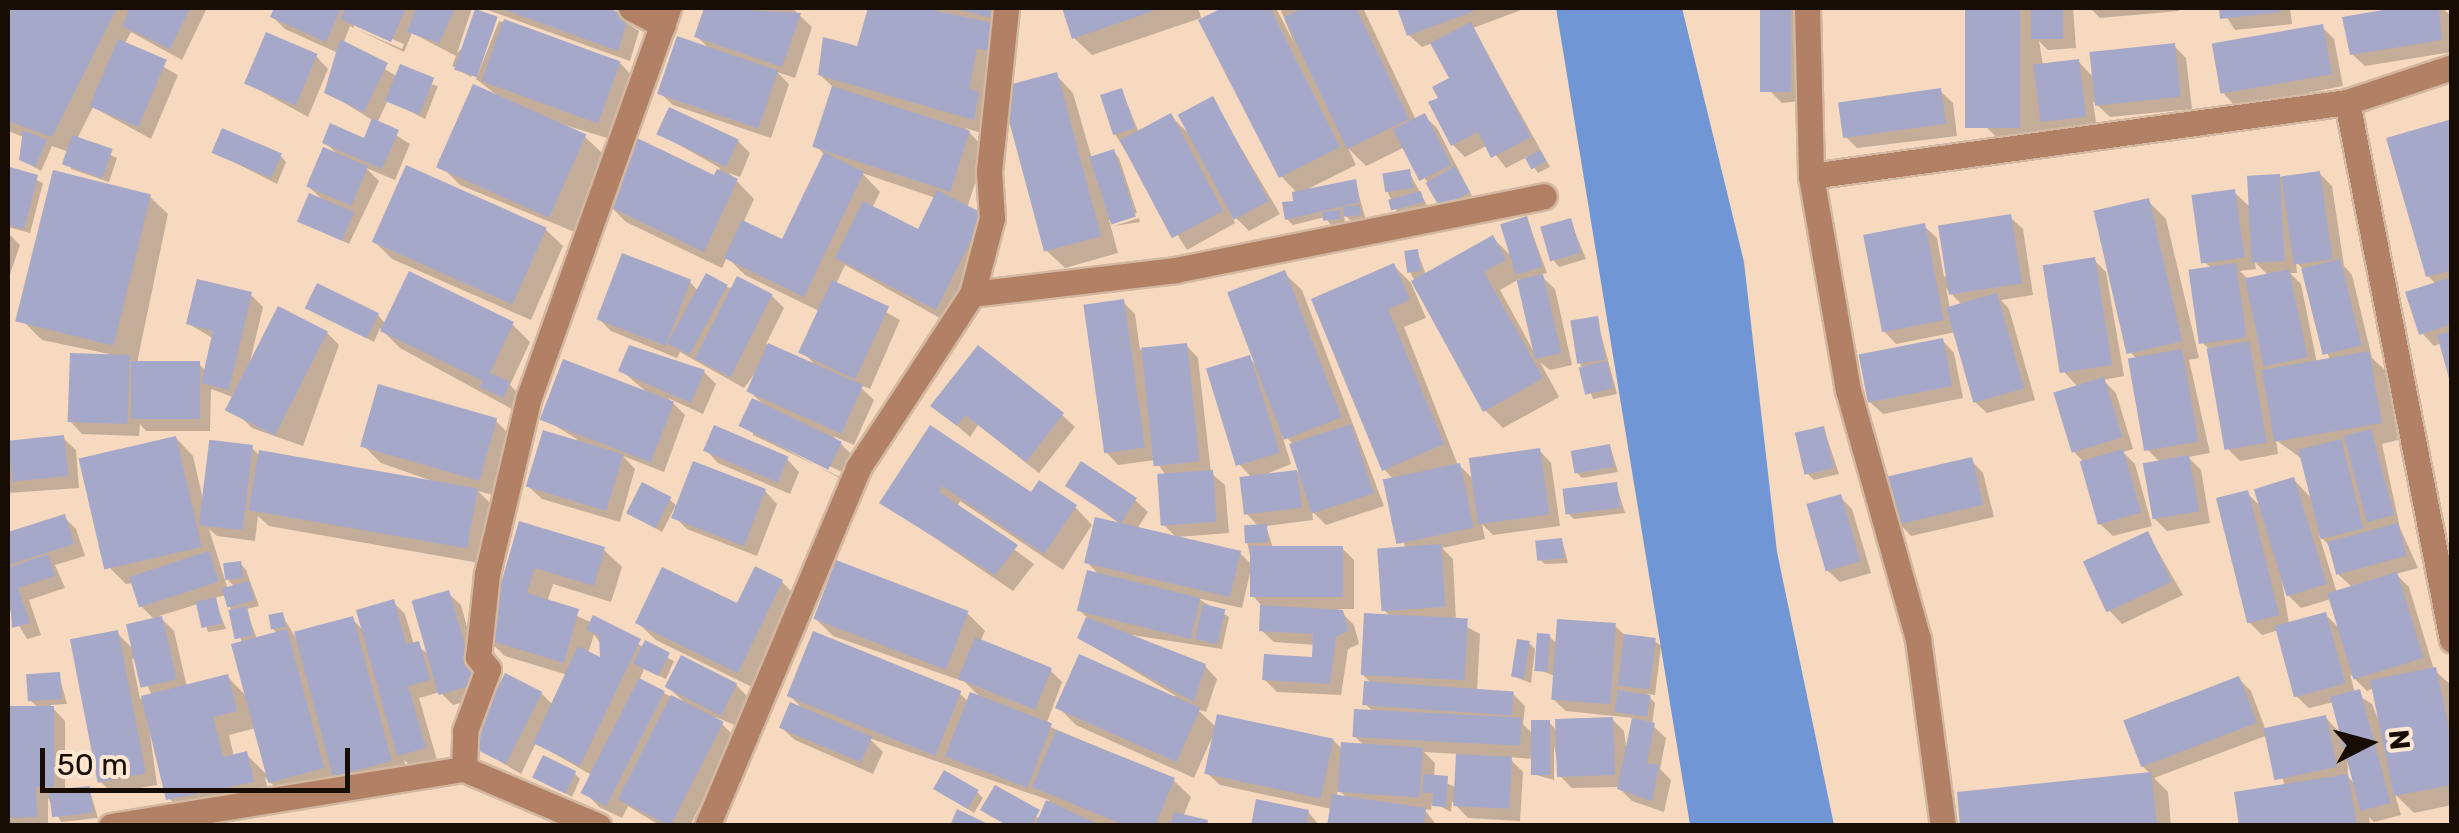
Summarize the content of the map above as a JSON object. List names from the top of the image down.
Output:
{
  "scale_bar": "50 m",
  "north": "right"
}
